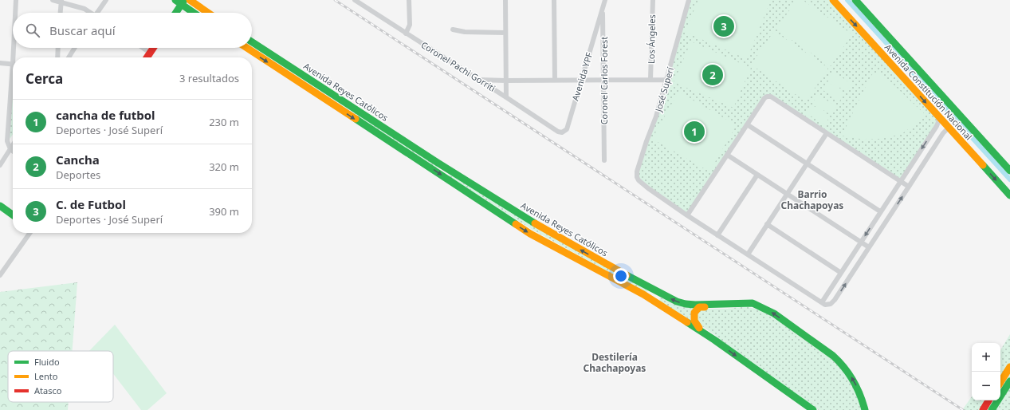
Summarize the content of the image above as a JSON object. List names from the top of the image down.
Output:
{
  "streets": {
    "main road": ["Avenida Reyes Católicos", "Avenida Constitución Nacional"],
    "street": [
      "Los Ángeles",
      "Coronel Pachi Gorriti",
      "Avenida YPF",
      "Coronel Carlos Forest",
      "José Superí"
    ]
  },
  "crossings": [
    ["Coronel Pachi Gorriti", "Avenida YPF"],
    ["Avenida YPF", "Coronel Carlos Forest"]
  ],
  "districts": ["Barrio Chachapoyas", "Destilería Chachapoyas"],
  "legend": ["Fluido", "Lento", "Atasco"],
  "page": {
    "search": "Buscar aquí",
    "pins": ["3", "2", "1"],
    "heading": ["Cerca", "3 resultados"],
    "list": [
      {
        "mark": "1",
        "name": "cancha de futbol",
        "note": "Deportes · José Superí",
        "value": "230 m"
      },
      {
        "mark": "2",
        "name": "Cancha",
        "note": "Deportes",
        "value": "320 m"
      },
      {
        "mark": "3",
        "name": "C. de Futbol",
        "note": "Deportes · José Superí",
        "value": "390 m"
      }
    ],
    "map_buttons": ["+", "−"]
  }
}
